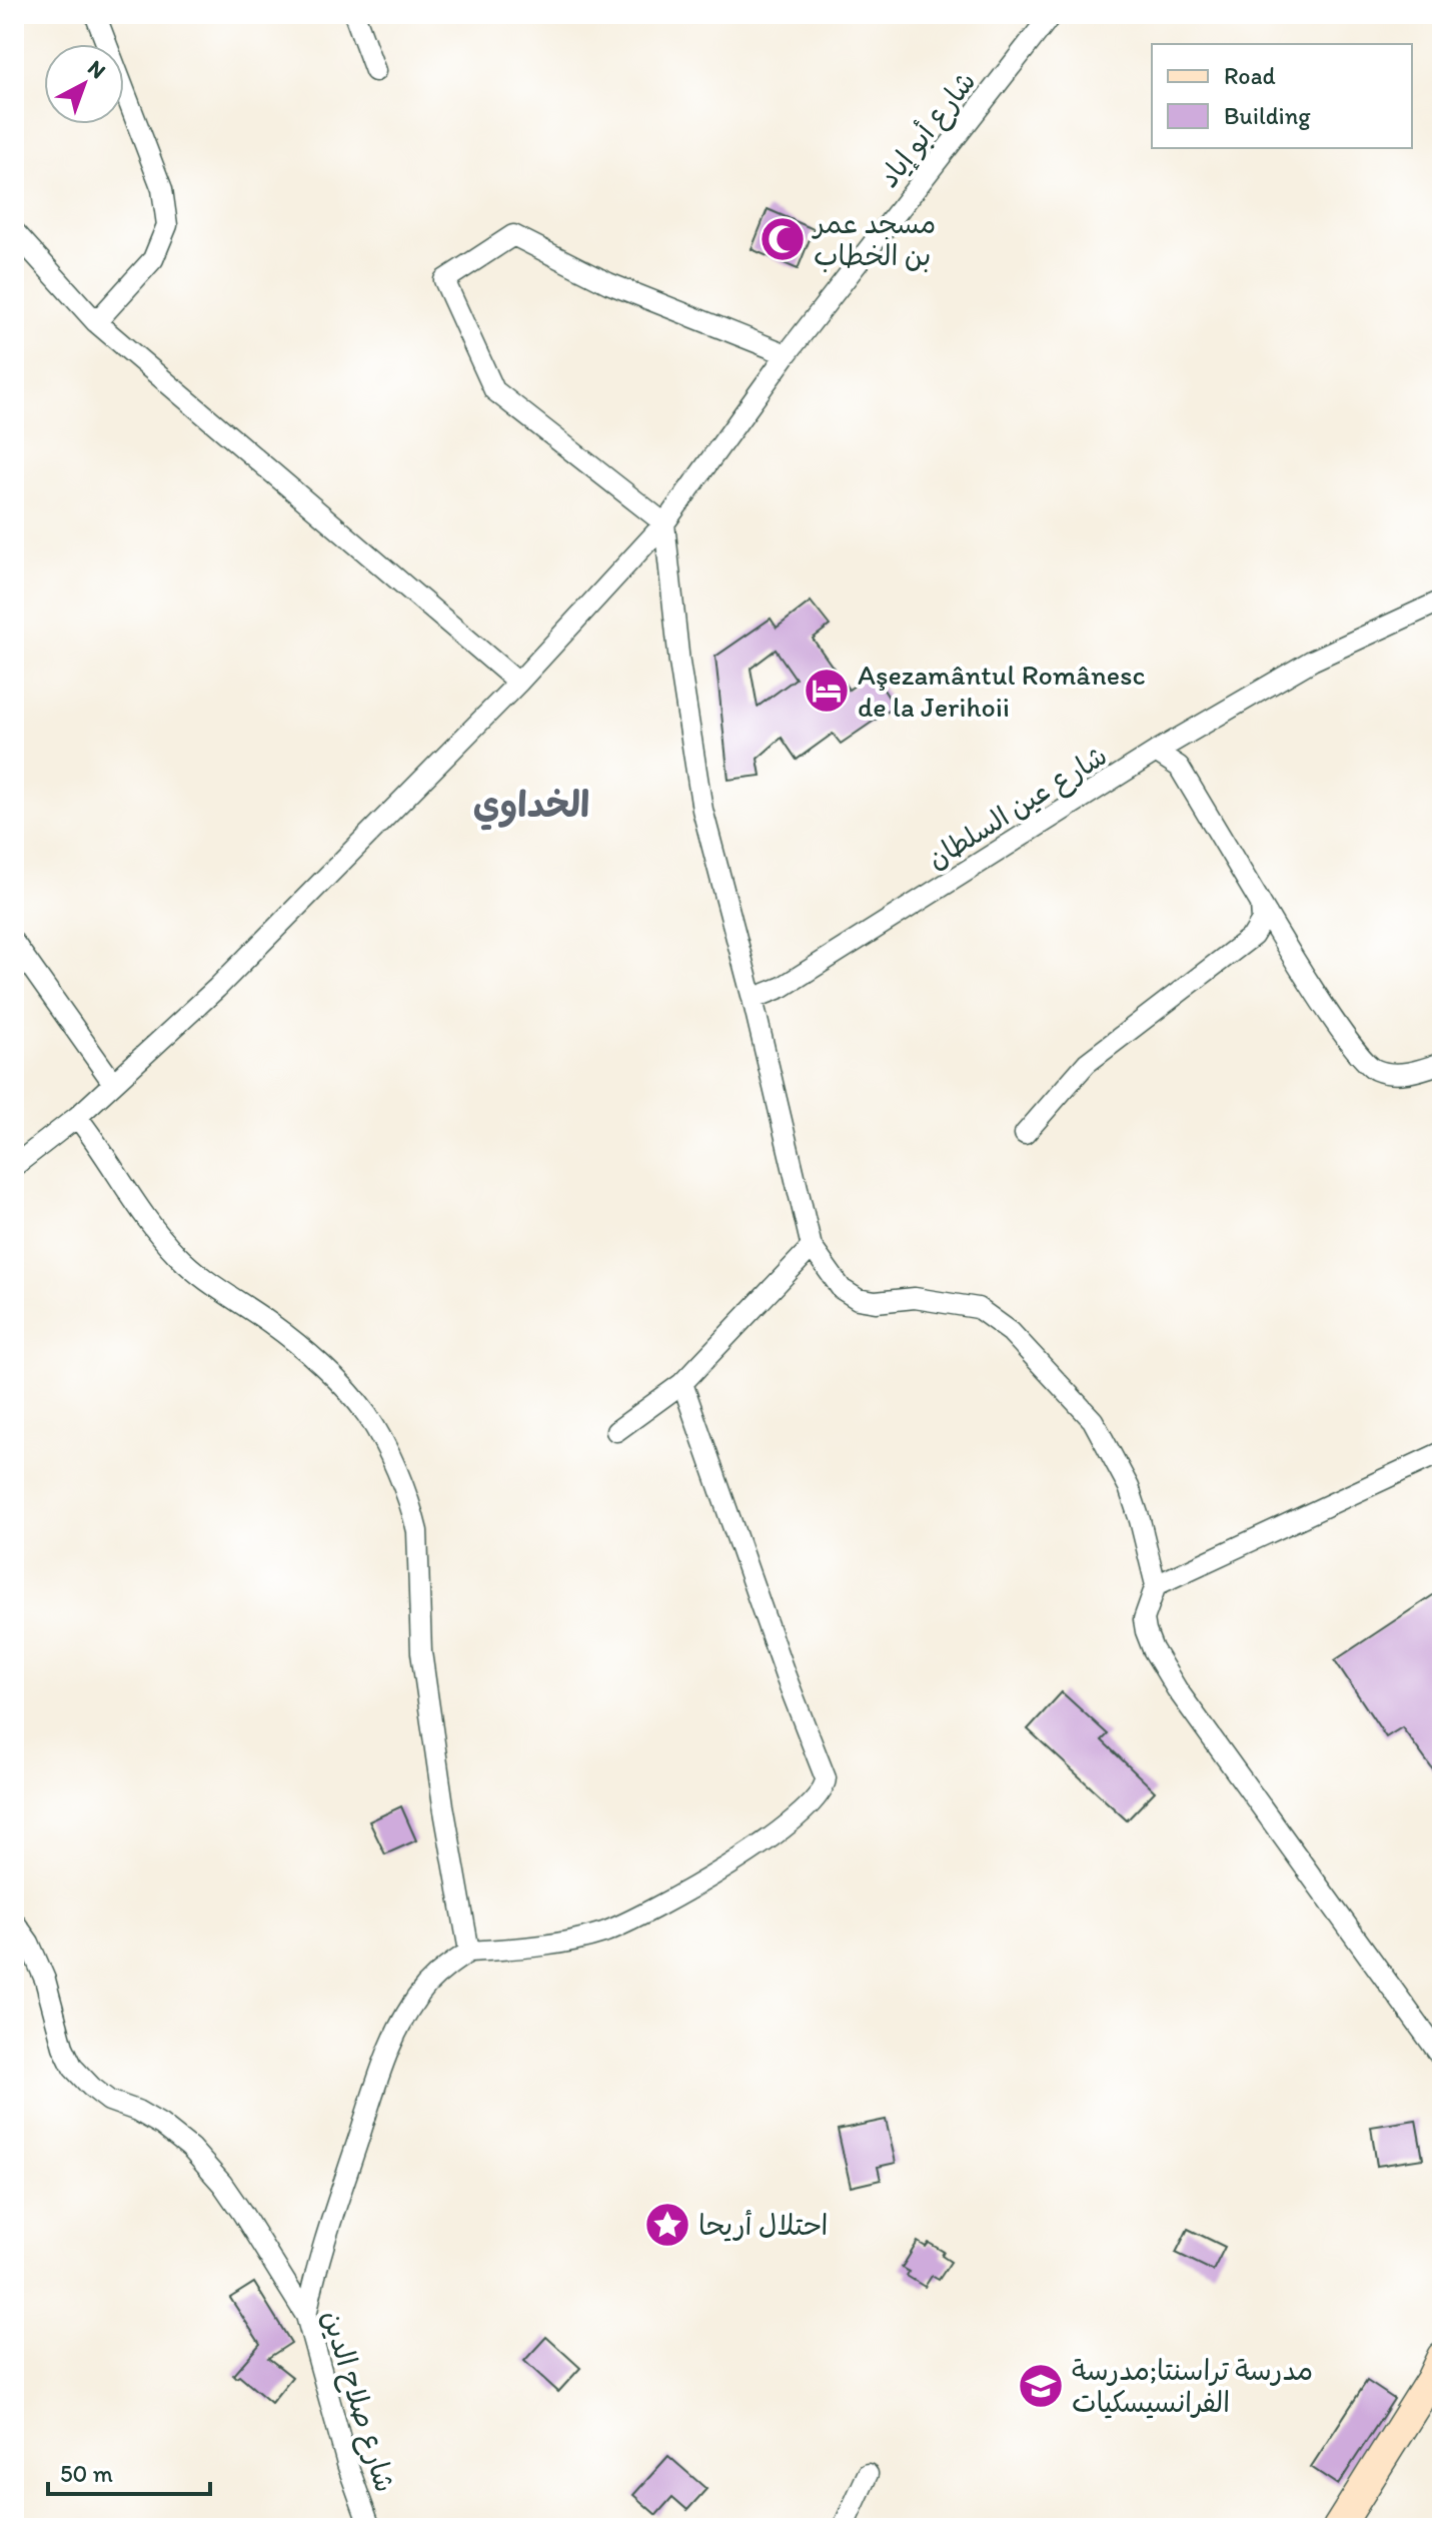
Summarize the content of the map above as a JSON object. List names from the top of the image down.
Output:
{
  "streets": {
    "street": ["شارع أبو إياد", "شارع عين السلطان", "شارع صلاح الدين"]
  },
  "districts": ["الخداوي"],
  "places": {
    "mosque": ["مسجد عمر بن الخطاب"],
    "hotel": ["Aşezamântul Românesc de la Jerihoii"],
    "place": ["احتلال أريحا"],
    "school or university": ["مدرسة تراسنتا;مدرسة الفرانسيسكيات"]
  },
  "legend": ["Road", "Building"],
  "scale_bar": "50 m",
  "north": "top right"
}
